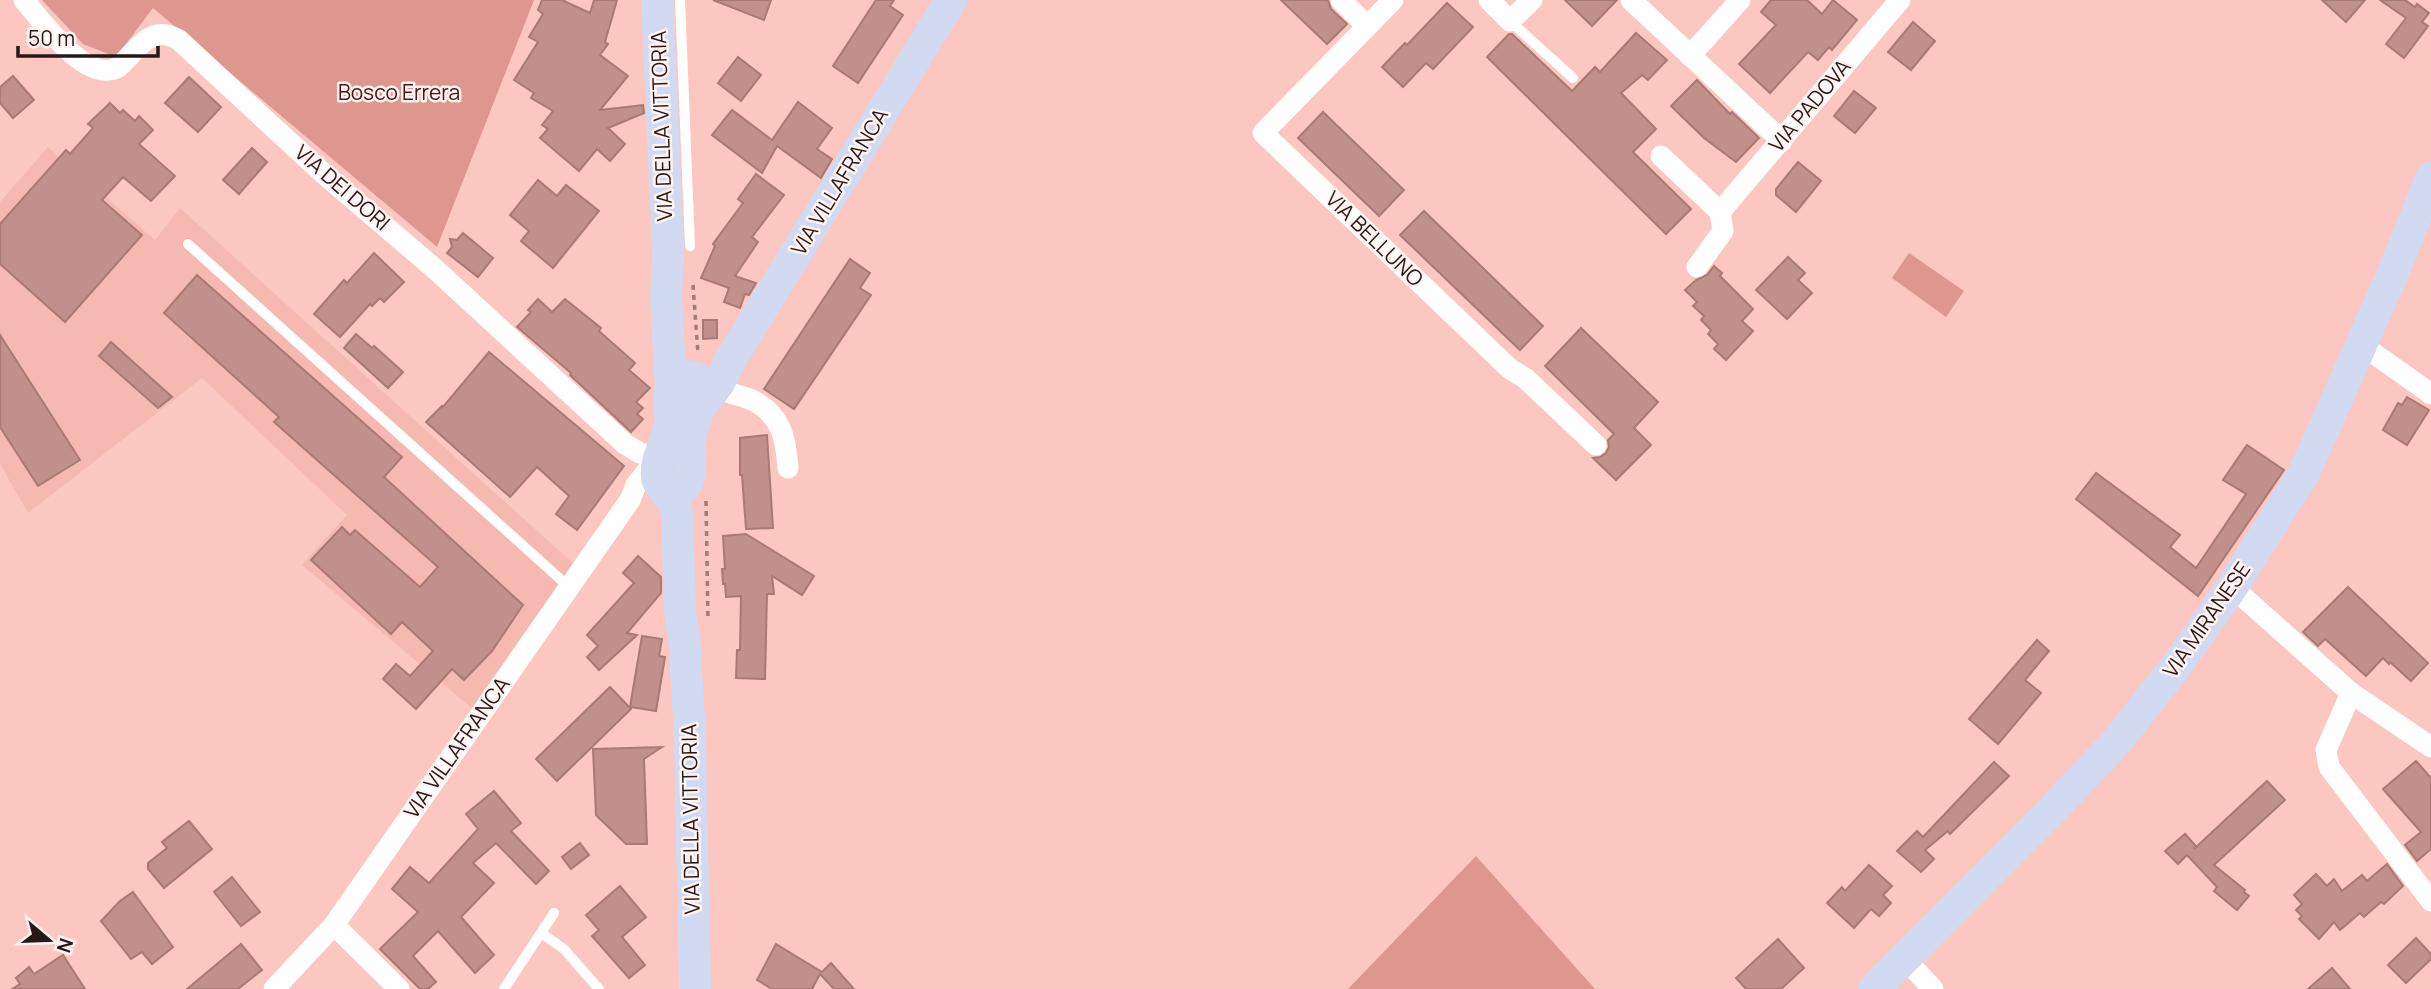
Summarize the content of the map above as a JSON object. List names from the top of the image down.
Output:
{
  "streets": {
    "main road": ["VIA DELLA VITTORIA", "VIA VILLAFRANCA", "VIA MIRANESE"],
    "street": ["VIA PADOVA", "VIA DEI DORI", "VIA BELLUNO"]
  },
  "crossings": [
    ["VIA DELLA VITTORIA", "VIA VILLAFRANCA"],
    ["VIA DELLA VITTORIA", "VIA DEI DORI"],
    ["VIA VILLAFRANCA", "VIA DEI DORI"]
  ],
  "parks": ["Bosco Errera"],
  "scale_bar": "50 m",
  "north": "right"
}
